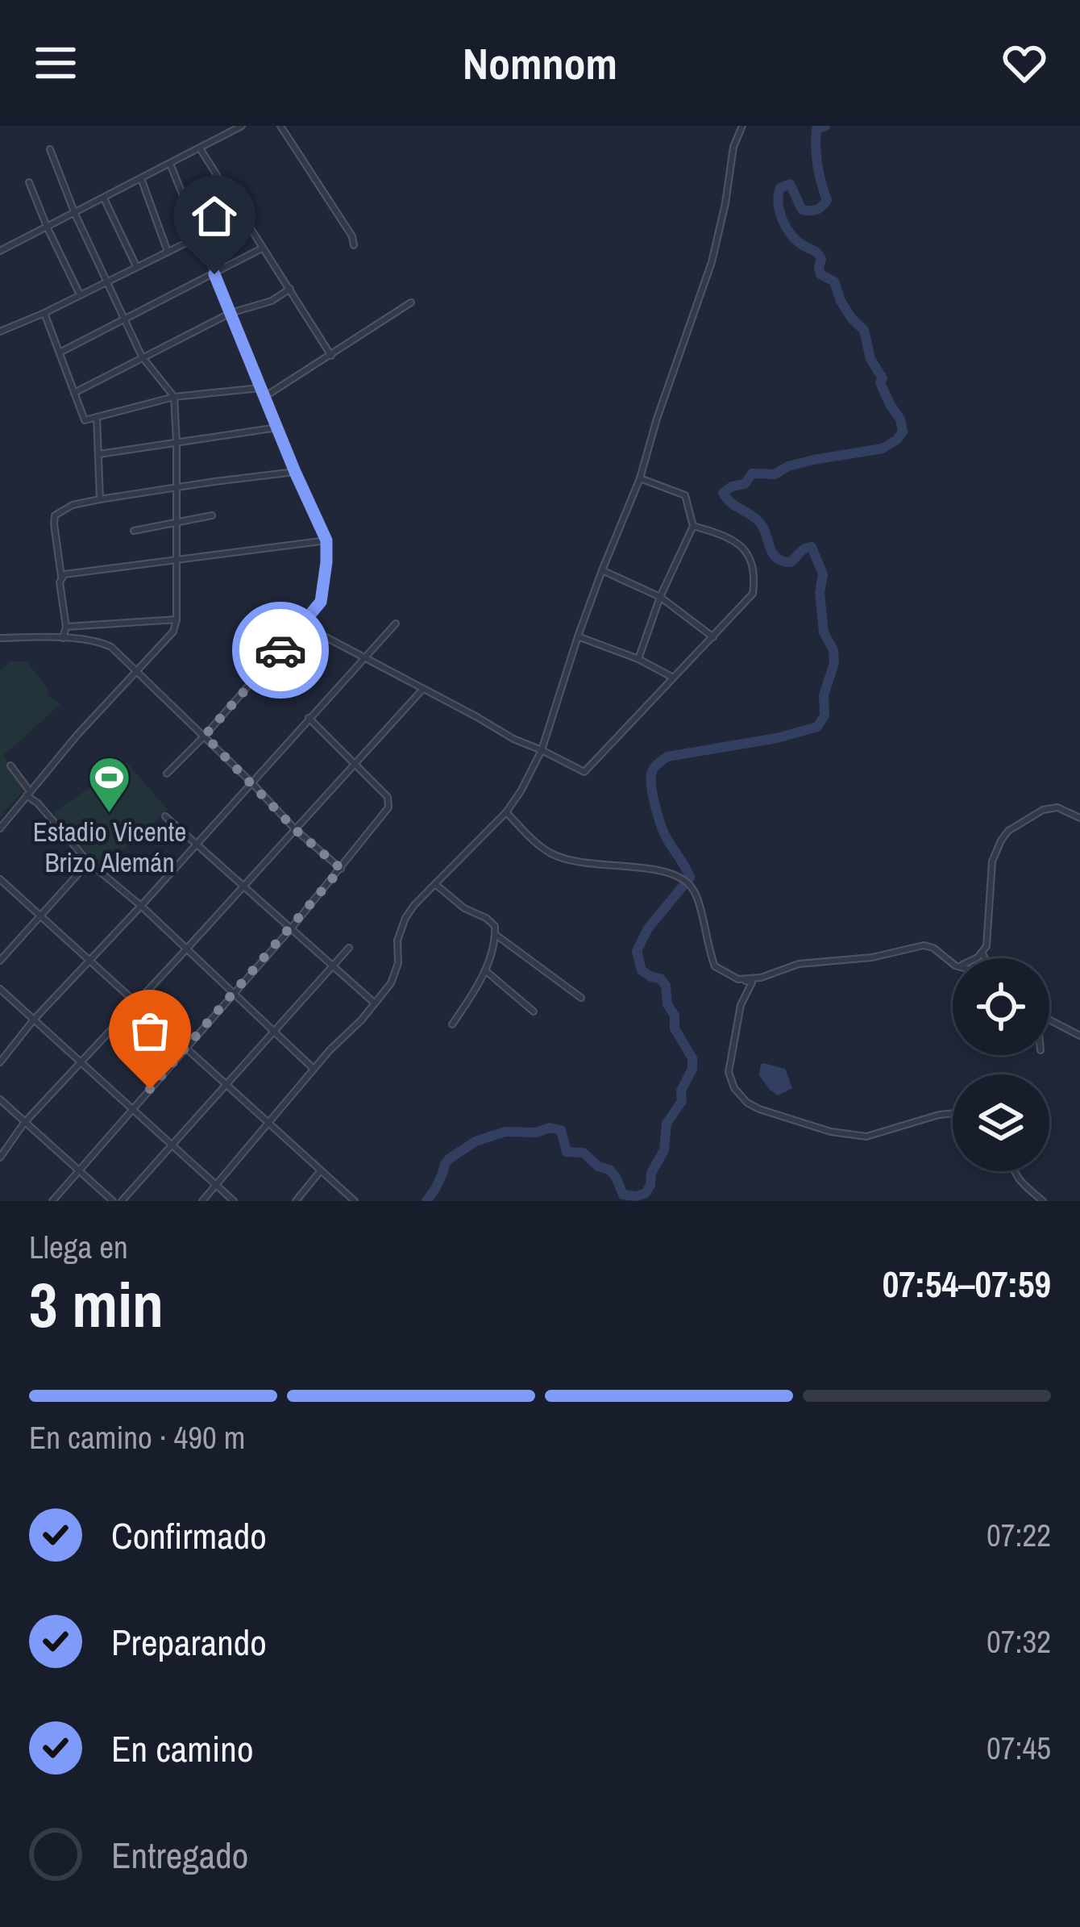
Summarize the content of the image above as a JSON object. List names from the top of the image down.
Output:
{
  "places": {
    "sports": ["Estadio Vicente Brizo Alemán"]
  },
  "page": {
    "header": "Nomnom",
    "heading": ["3 min", "Llega en", "07:54–07:59"],
    "bar": "En camino · 490 m",
    "list": [
      ["Confirmado", "07:22"],
      ["Preparando", "07:32"],
      ["En camino", "07:45"],
      "Entregado"
    ]
  }
}
